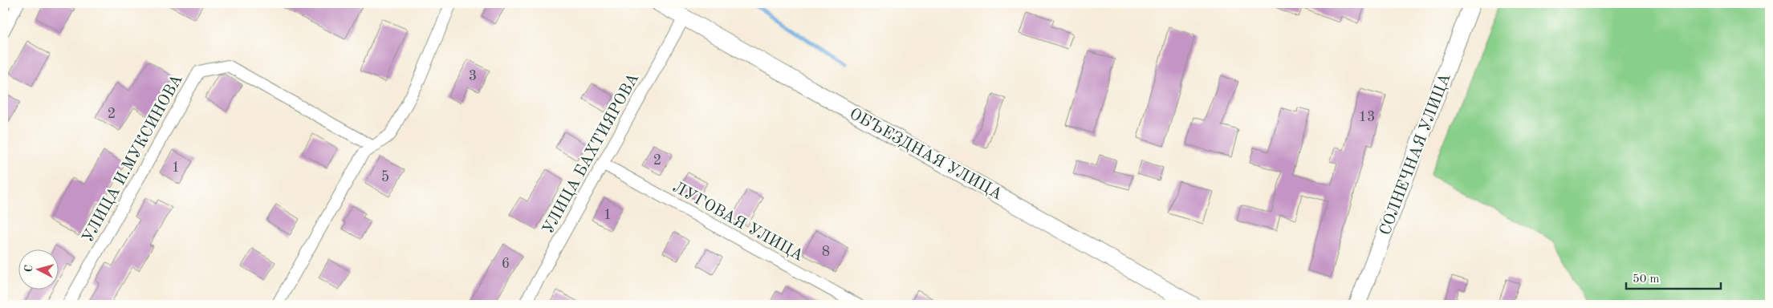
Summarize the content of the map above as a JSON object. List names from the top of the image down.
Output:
{
  "streets": {
    "main road": ["ОБЪЕЗДНАЯ УЛИЦА", "СОЛНЕЧНАЯ УЛИЦА"],
    "street": ["УЛИЦА БАХТИЯРОВА", "УЛИЦА И.МУКСИНОВА", "ЛУГОВАЯ УЛИЦА"]
  },
  "crossings": [
    ["УЛИЦА БАХТИЯРОВА", "ОБЪЕЗДНАЯ УЛИЦА"],
    ["УЛИЦА БАХТИЯРОВА", "ЛУГОВАЯ УЛИЦА"]
  ],
  "house_numbers": [
    "3",
    "2",
    "13",
    "2",
    "1",
    "5",
    "1",
    "8",
    "6"
  ],
  "scale_bar": "50 m",
  "north": "left"
}
